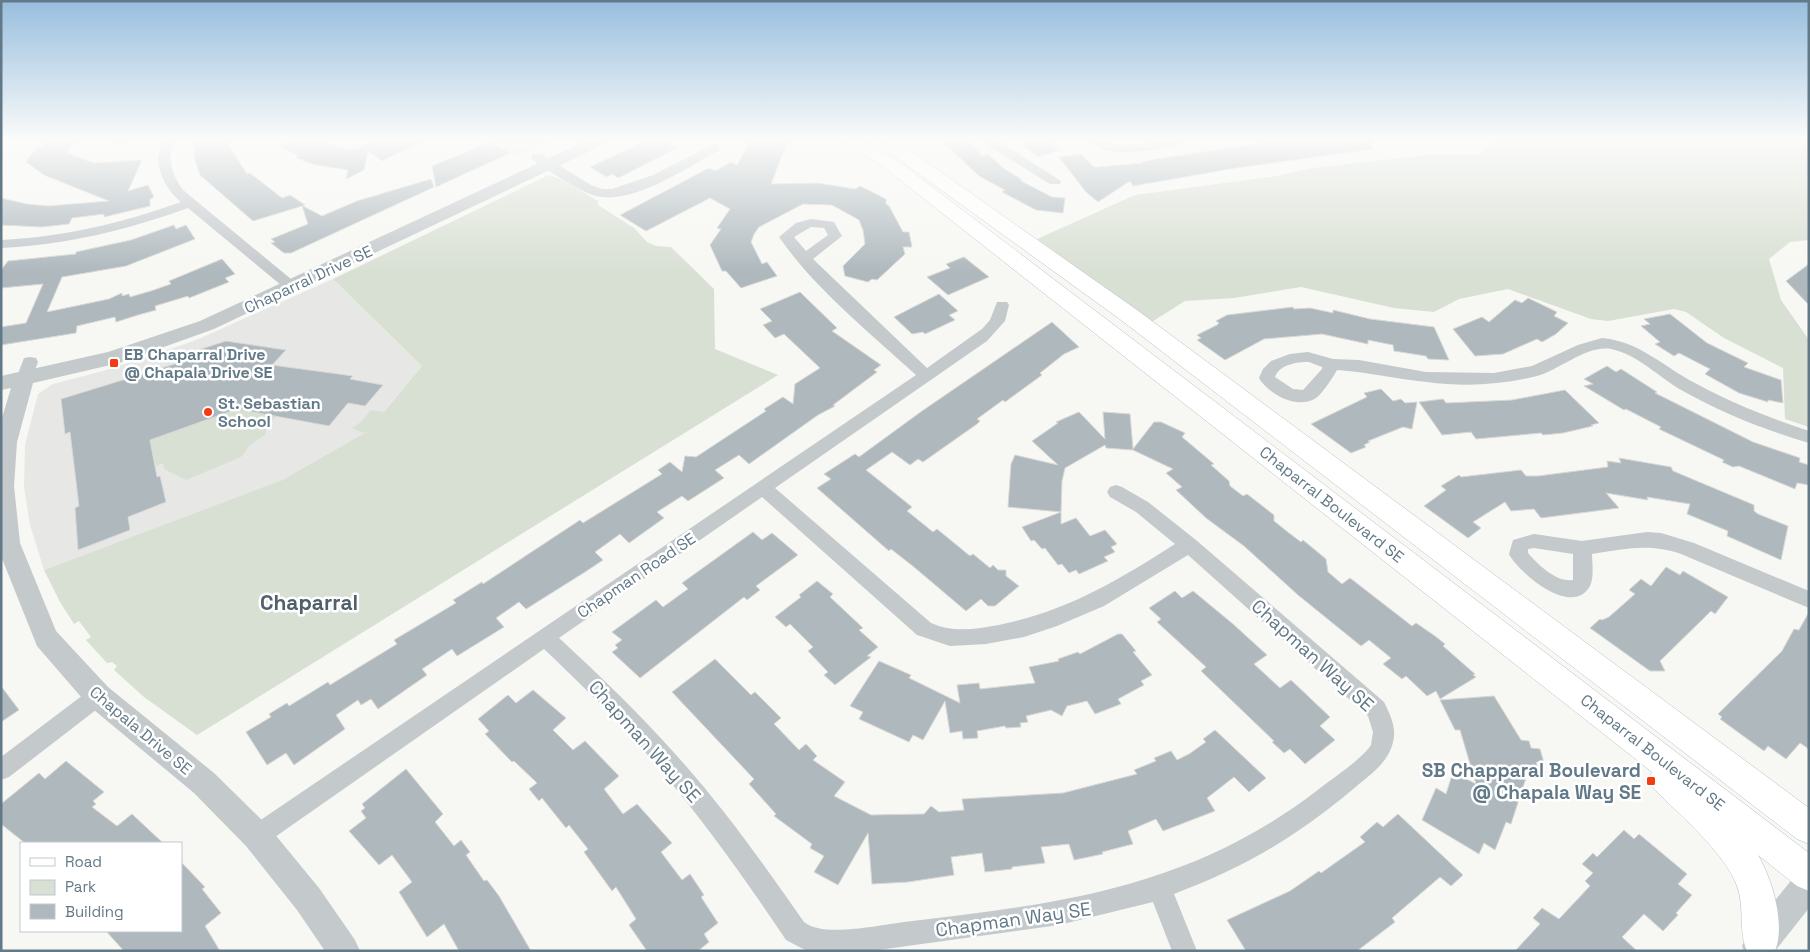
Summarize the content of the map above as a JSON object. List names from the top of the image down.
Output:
{
  "streets": {
    "main road": ["Chaparral Boulevard SE"],
    "street": [
      "Chaparral Drive SE",
      "Chapman Road SE",
      "Chapman Way SE",
      "Chapala Drive SE"
    ]
  },
  "crossings": [
    ["Chaparral Drive SE", "Chapala Drive SE"],
    ["Chapman Road SE", "Chapman Way SE"],
    ["Chapman Road SE", "Chapala Drive SE"]
  ],
  "districts": ["Chaparral"],
  "places": {
    "transit": ["EB Chaparral Drive @ Chapala Drive SE", "SB Chapparal Boulevard @ Chapala Way SE"],
    "other": ["St. Sebastian School"]
  },
  "legend": ["Road", "Park", "Building"]
}
